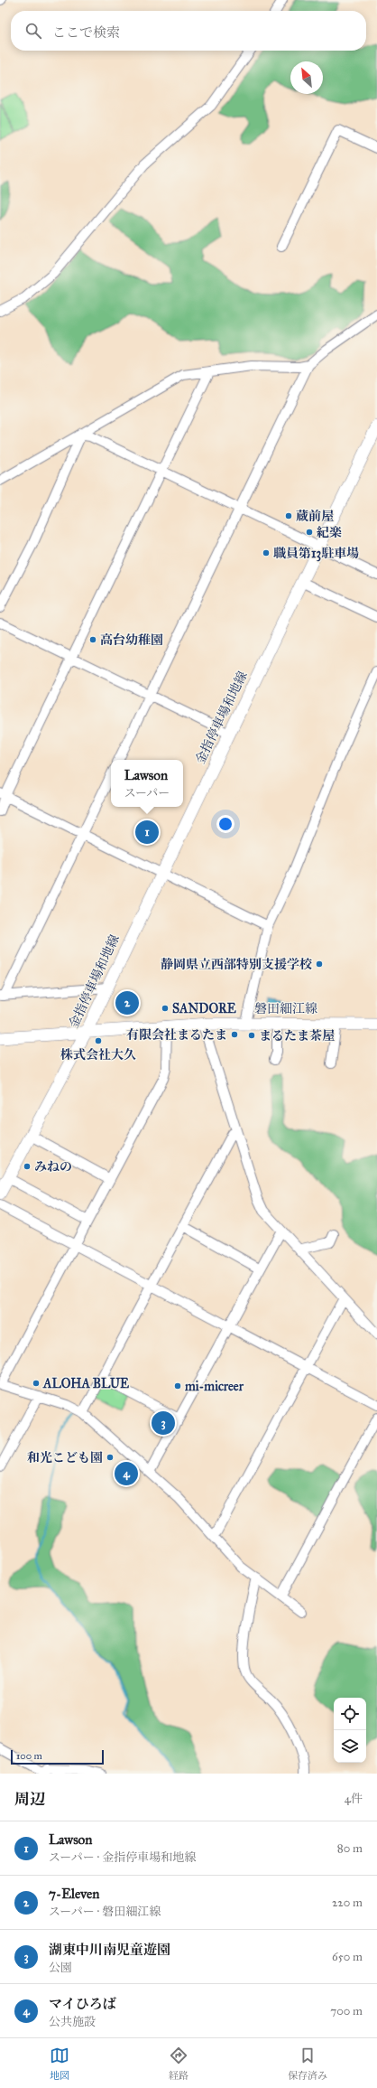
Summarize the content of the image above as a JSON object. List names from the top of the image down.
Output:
{
  "streets": {
    "main road": ["金指停車場和地線", "磐田細江線"]
  },
  "crossings": [
    ["金指停車場和地線", "磐田細江線"]
  ],
  "places": [
    "蔵前屋",
    "紀楽",
    "職員第13駐車場",
    "高台幼稚園",
    "静岡県立西部特別支援学校",
    "SANDORE",
    "有限会社まるたま",
    "まるたま茶屋",
    "株式会社大久",
    "みねの",
    "ALOHA BLUE",
    "mi-micreer",
    "和光こども園"
  ],
  "scale_bar": "100 m",
  "north": "top left",
  "page": {
    "search": "ここで検索",
    "popup": ["Lawson", "スーパー"],
    "pins": [
      "1",
      "2",
      "3",
      "4"
    ],
    "scale": "100 m",
    "heading": ["周辺", "4件"],
    "list": [
      {
        "mark": "1",
        "name": "Lawson",
        "note": "スーパー · 金指停車場和地線",
        "value": "80 m"
      },
      {
        "mark": "2",
        "name": "7-Eleven",
        "note": "スーパー · 磐田細江線",
        "value": "220 m"
      },
      {
        "mark": "3",
        "name": "湖東中川南児童遊園",
        "note": "公園",
        "value": "650 m"
      },
      {
        "mark": "4",
        "name": "マイひろば",
        "note": "公共施設",
        "value": "700 m"
      }
    ],
    "nav": ["地図", "経路", "保存済み"]
  }
}
